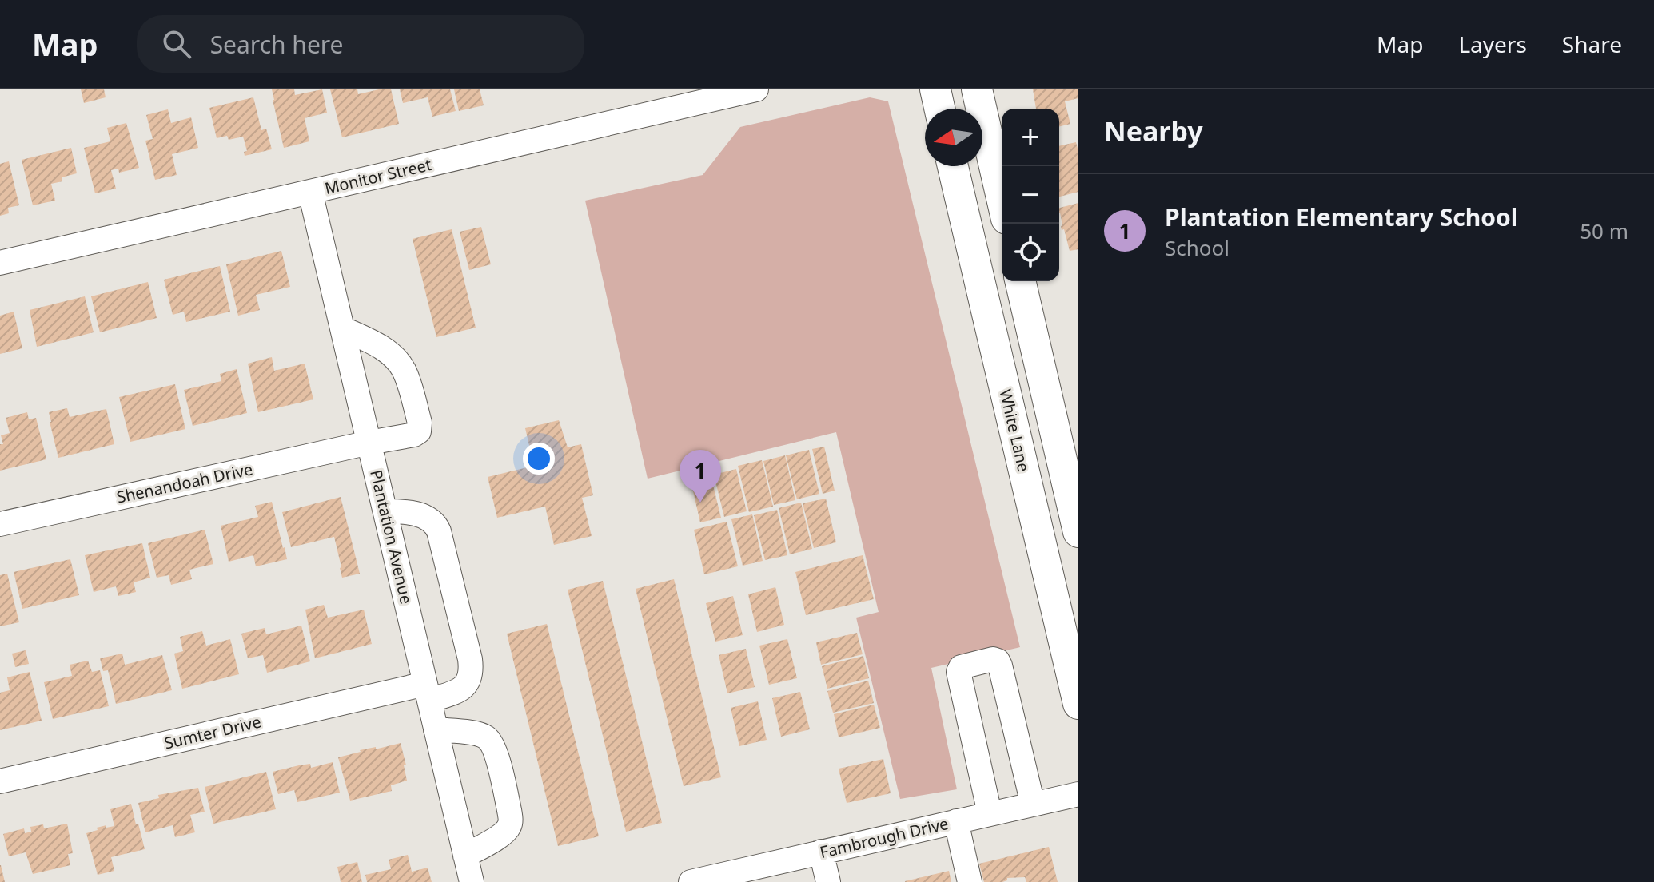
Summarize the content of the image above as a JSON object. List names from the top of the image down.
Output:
{
  "streets": {
    "main road": ["White Lane"],
    "street": [
      "Monitor Street",
      "Shenandoah Drive",
      "Plantation Avenue",
      "Sumter Drive",
      "Fambrough Drive"
    ]
  },
  "crossings": [
    ["Monitor Street", "Plantation Avenue"],
    ["Shenandoah Drive", "Plantation Avenue"],
    ["Plantation Avenue", "Sumter Drive"]
  ],
  "north": "left",
  "page": {
    "header": "Map",
    "search": "Search here",
    "nav": ["Map", "Layers", "Share"],
    "heading": "Nearby",
    "map_buttons": ["+", "−"],
    "list": [
      {
        "mark": "1",
        "name": "Plantation Elementary School",
        "note": "School",
        "value": "50 m"
      }
    ],
    "pins": "1"
  }
}
